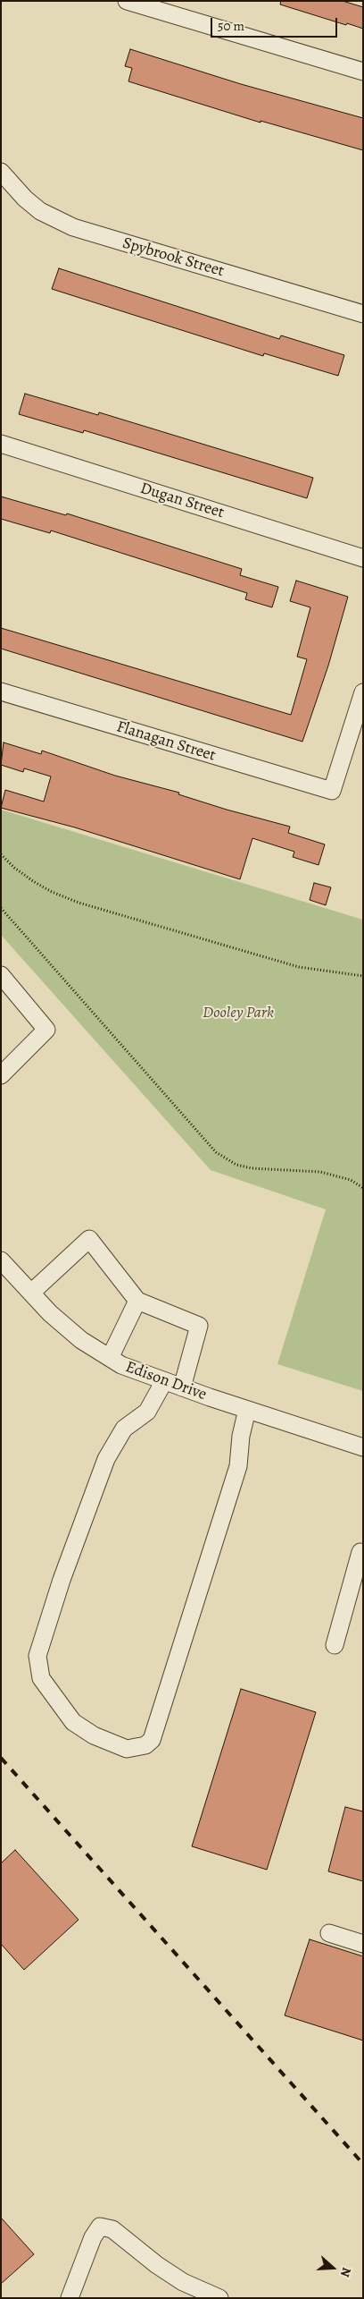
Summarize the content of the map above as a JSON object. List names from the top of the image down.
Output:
{
  "streets": {
    "street": [
      "Spybrook Street",
      "Dugan Street",
      "Flanagan Street",
      "Edison Drive"
    ]
  },
  "parks": ["Dooley Park"],
  "scale_bar": "50 m",
  "north": "right"
}
